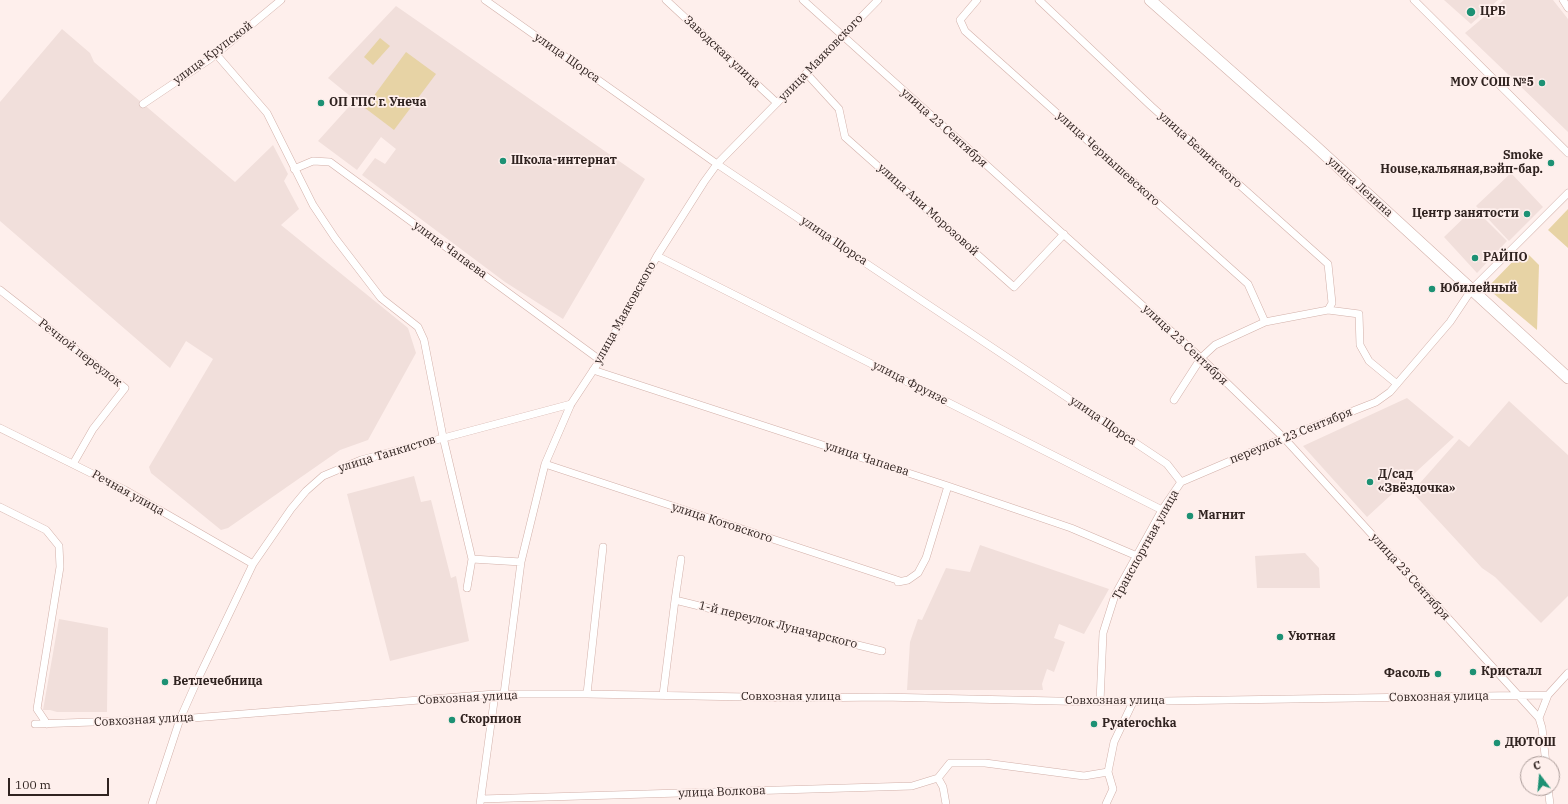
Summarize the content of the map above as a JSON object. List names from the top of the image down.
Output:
{
  "streets": {
    "main road": ["улица Ленина"],
    "street": [
      "Заводская улица",
      "улица Крупской",
      "улица Щорса",
      "улица Маяковского",
      "улица 23 Сентября",
      "улица Белинского",
      "улица Чернышевского",
      "улица Ани Морозовой",
      "улица Чапаева",
      "Речной переулок",
      "улица Фрунзе",
      "переулок 23 Сентября",
      "улица Танкистов",
      "Речная улица",
      "улица Котовского",
      "Транспортная улица",
      "1-й переулок Луначарского",
      "Совхозная улица",
      "улица Волкова"
    ]
  },
  "crossings": [
    ["Заводская улица", "улица Маяковского"],
    ["улица Крупской", "улица Танкистов"],
    ["улица Щорса", "улица Маяковского"],
    ["улица Щорса", "переулок 23 Сентября"],
    ["улица Щорса", "Транспортная улица"],
    ["улица Маяковского", "улица 23 Сентября"],
    ["улица Маяковского", "улица Ани Морозовой"],
    ["улица Маяковского", "улица Чапаева"],
    ["улица Маяковского", "улица Фрунзе"],
    ["улица Маяковского", "улица Котовского"],
    ["улица Маяковского", "Совхозная улица"],
    ["улица 23 Сентября", "улица Ани Морозовой"],
    ["улица 23 Сентября", "переулок 23 Сентября"],
    ["улица 23 Сентября", "Совхозная улица"],
    ["улица Чапаева", "улица Танкистов"],
    ["улица Чапаева", "улица Котовского"],
    ["улица Чапаева", "Транспортная улица"],
    ["Речной переулок", "Речная улица"],
    ["улица Фрунзе", "Транспортная улица"],
    ["переулок 23 Сентября", "Транспортная улица"],
    ["улица Танкистов", "Речная улица"],
    ["улица Танкистов", "Совхозная улица"],
    ["Транспортная улица", "Совхозная улица"]
  ],
  "places": [
    "ЦРБ",
    "МОУ СОШ №5",
    "ОП ГПС г. Унеча",
    "Школа-интернат",
    "Smoke House,кальяная,вэйп-бар.",
    "Центр занятости",
    "РАЙПО",
    "Юбилейный",
    "Д/сад «Звёздочка»",
    "Магнит",
    "Уютная",
    "Кристалл",
    "Фасоль",
    "Ветлечебница",
    "Скорпион",
    "Pyaterochka",
    "ДЮТОШ"
  ],
  "scale_bar": "100 m",
  "north": "top"
}
